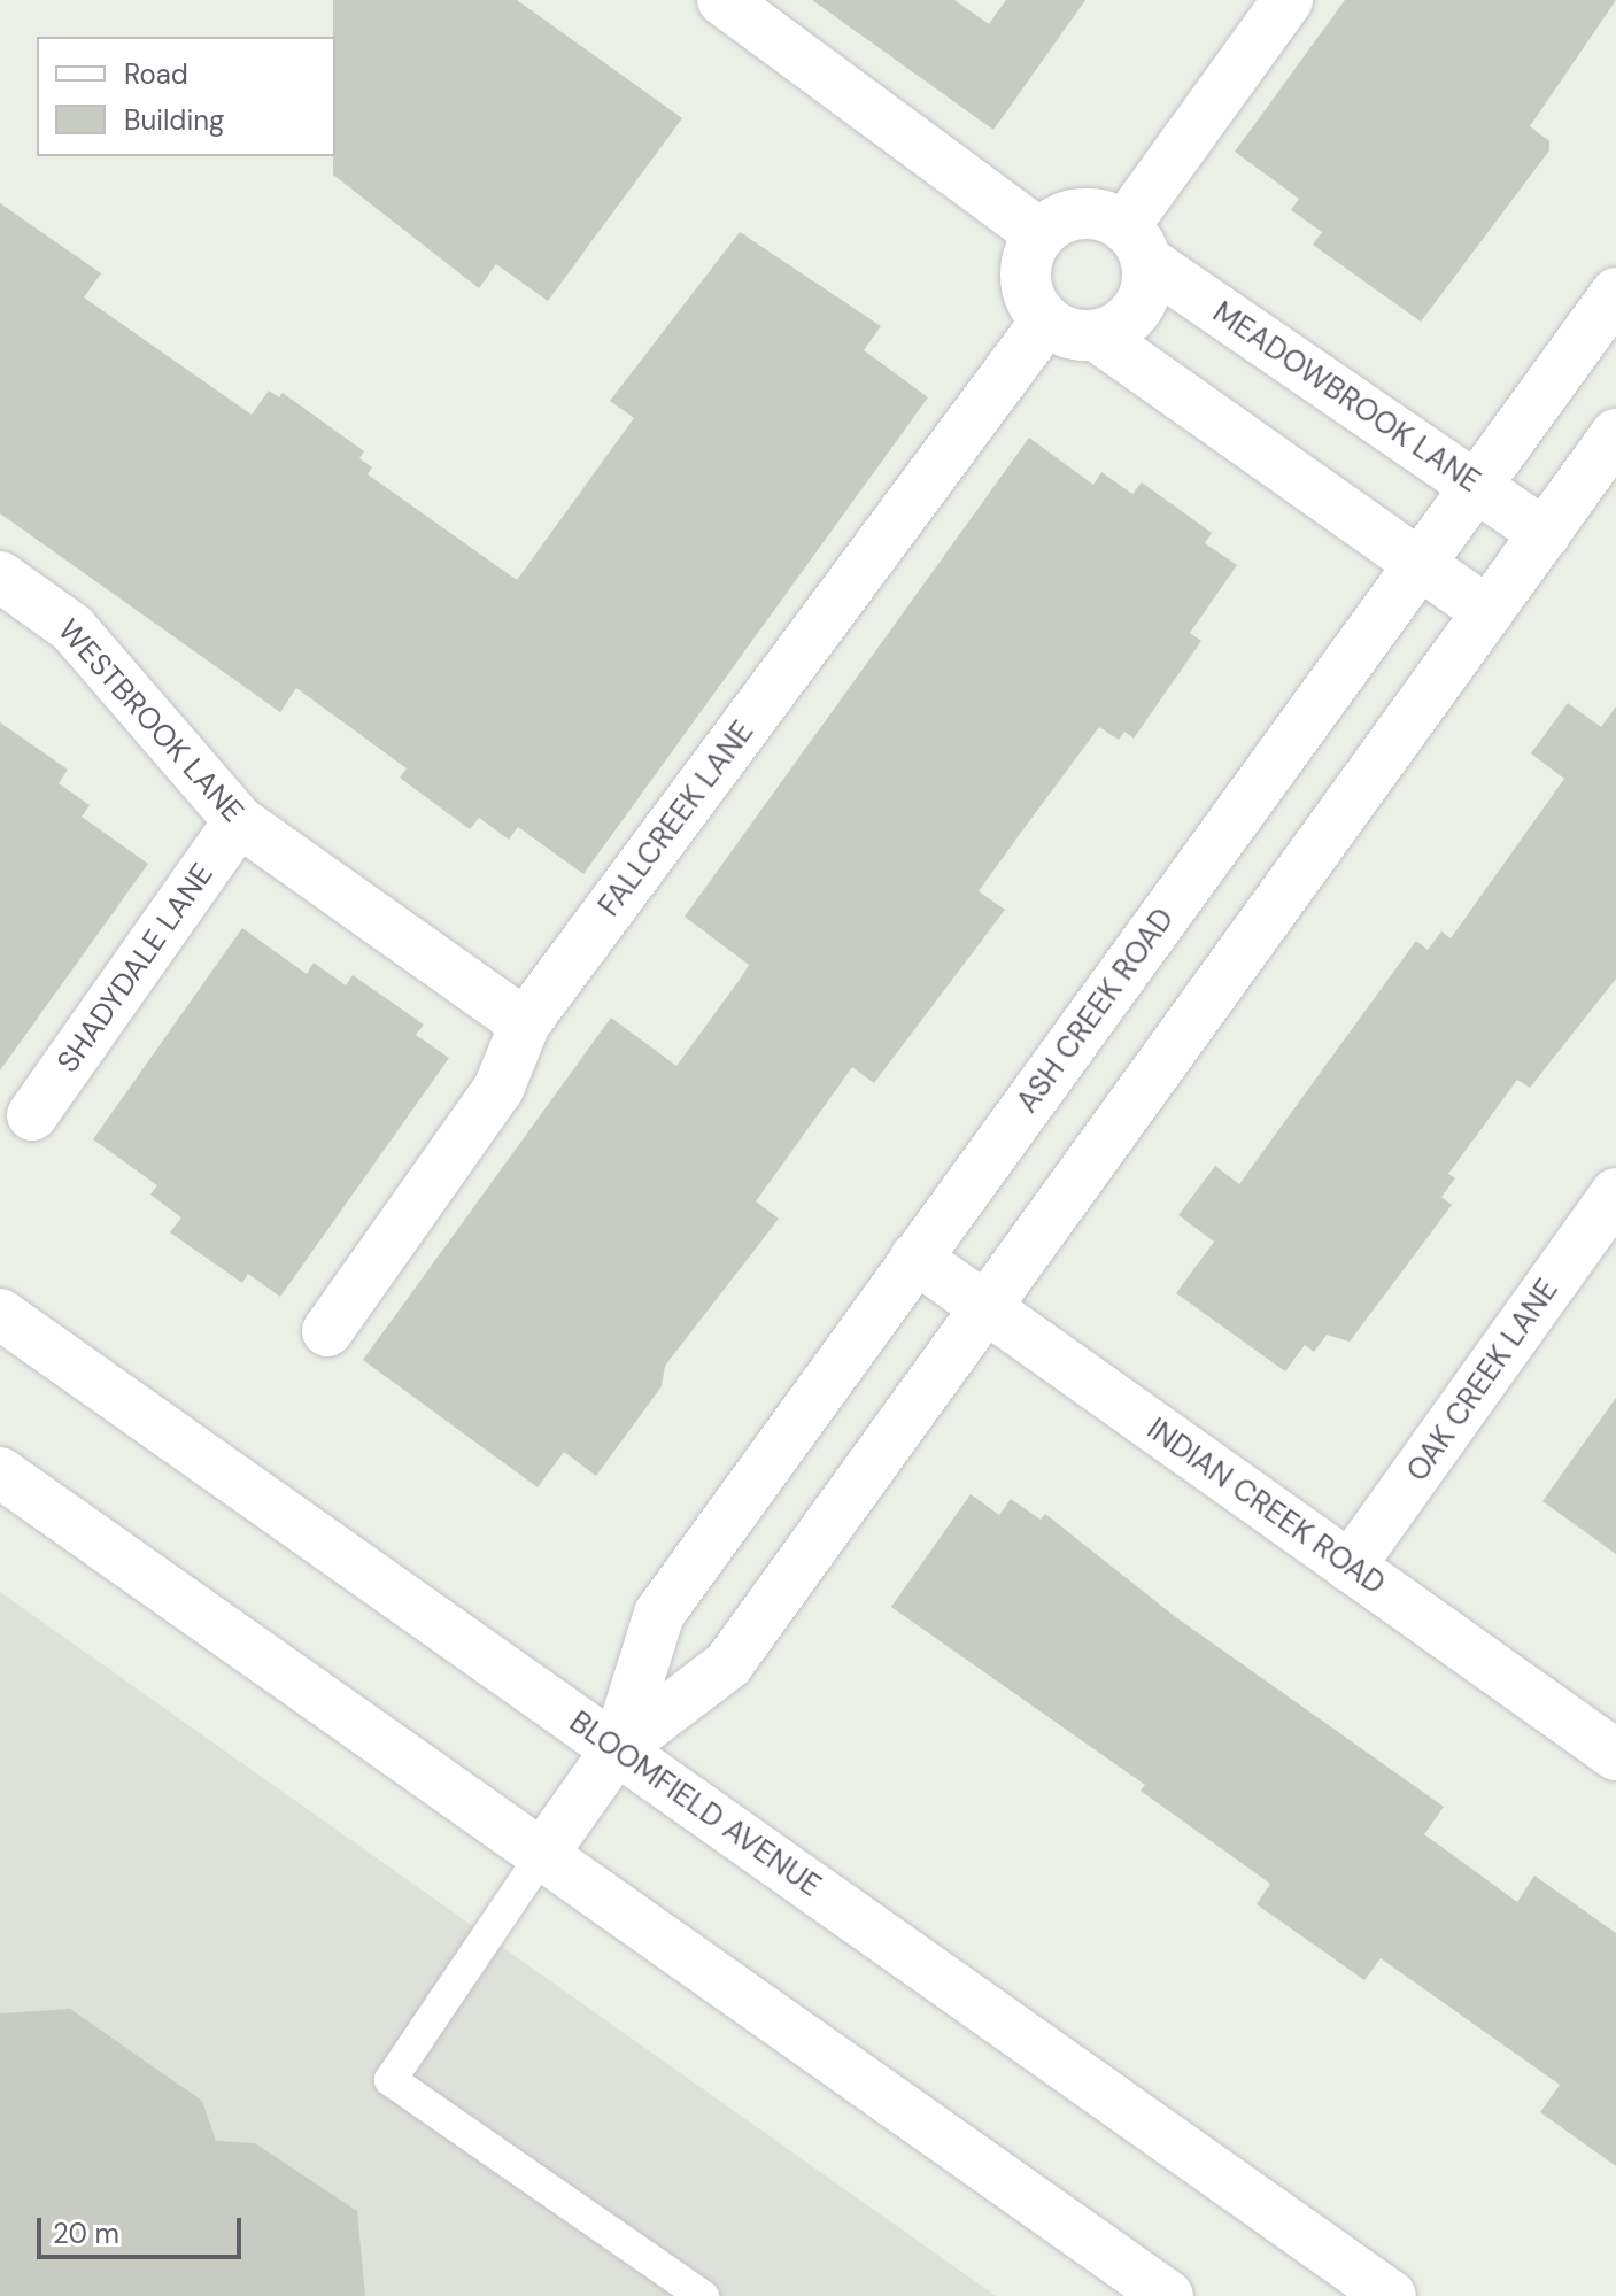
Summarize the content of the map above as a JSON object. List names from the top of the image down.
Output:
{
  "streets": {
    "street": [
      "MEADOWBROOK LANE",
      "WESTBROOK LANE",
      "FALLCREEK LANE",
      "SHADYDALE LANE",
      "ASH CREEK ROAD",
      "OAK CREEK LANE",
      "INDIAN CREEK ROAD",
      "BLOOMFIELD AVENUE"
    ]
  },
  "crossings": [
    ["MEADOWBROOK LANE", "FALLCREEK LANE"],
    ["MEADOWBROOK LANE", "ASH CREEK ROAD"],
    ["WESTBROOK LANE", "FALLCREEK LANE"],
    ["WESTBROOK LANE", "SHADYDALE LANE"],
    ["ASH CREEK ROAD", "INDIAN CREEK ROAD"],
    ["ASH CREEK ROAD", "BLOOMFIELD AVENUE"],
    ["OAK CREEK LANE", "INDIAN CREEK ROAD"]
  ],
  "legend": ["Road", "Building"],
  "scale_bar": "20 m"
}
